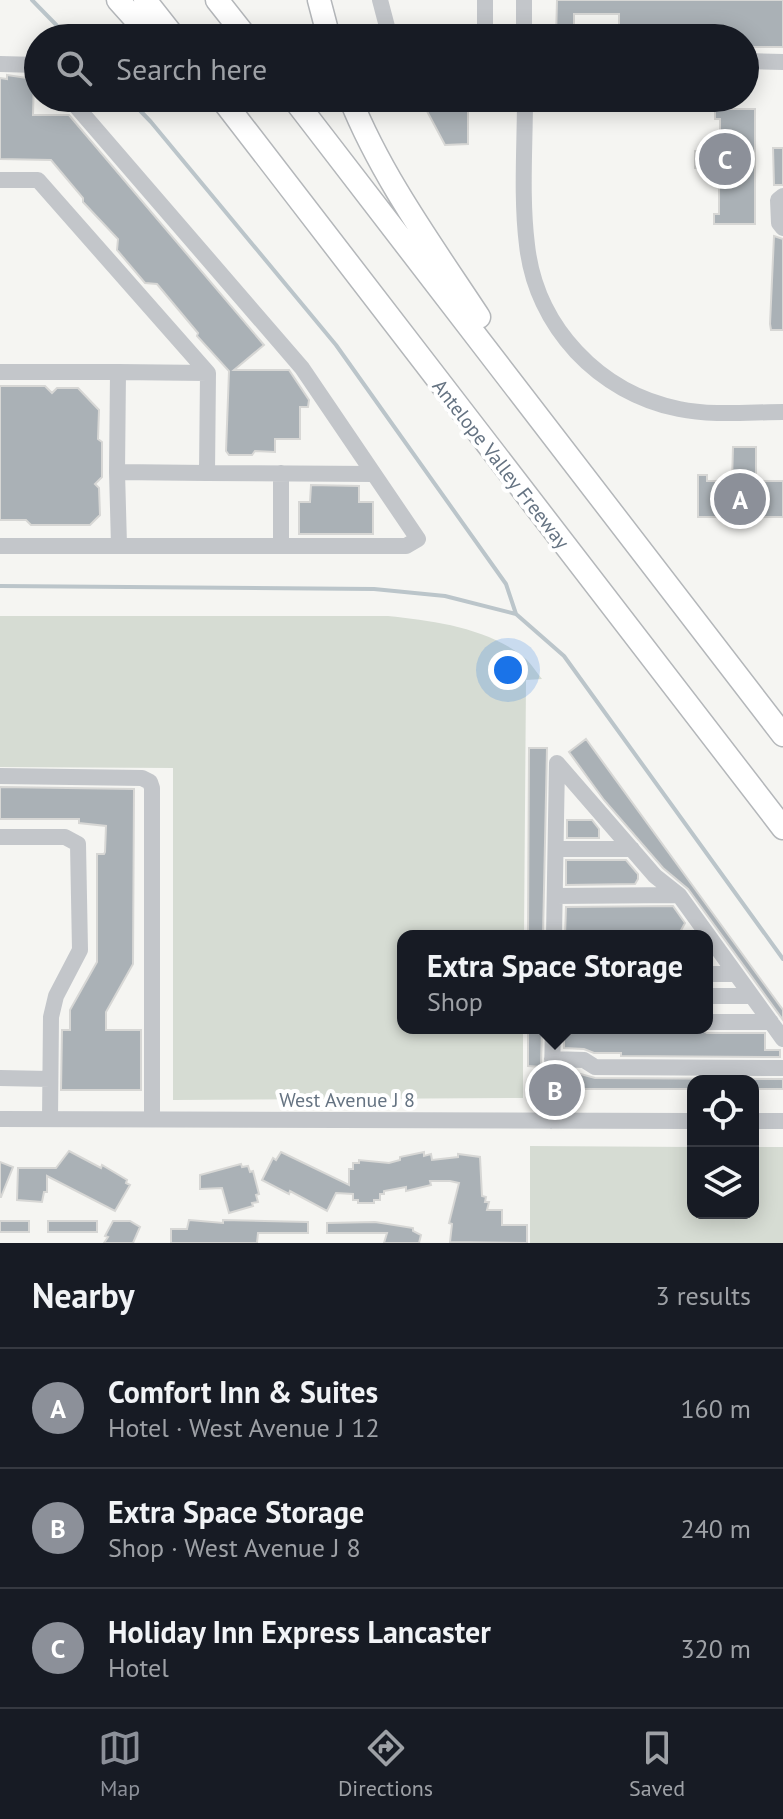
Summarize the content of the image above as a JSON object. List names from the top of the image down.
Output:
{
  "streets": {
    "highway": ["Antelope Valley Freeway"],
    "street": ["West Avenue J 8"]
  },
  "page": {
    "search": "Search here",
    "pins": ["C", "A", "B"],
    "popup": ["Extra Space Storage", "Shop"],
    "heading": ["Nearby", "3 results"],
    "list": [
      {
        "mark": "A",
        "name": "Comfort Inn & Suites",
        "note": "Hotel · West Avenue J 12",
        "value": "160 m"
      },
      {
        "mark": "B",
        "name": "Extra Space Storage",
        "note": "Shop · West Avenue J 8",
        "value": "240 m"
      },
      {
        "mark": "C",
        "name": "Holiday Inn Express Lancaster",
        "note": "Hotel",
        "value": "320 m"
      }
    ],
    "nav": ["Map", "Directions", "Saved"]
  }
}
